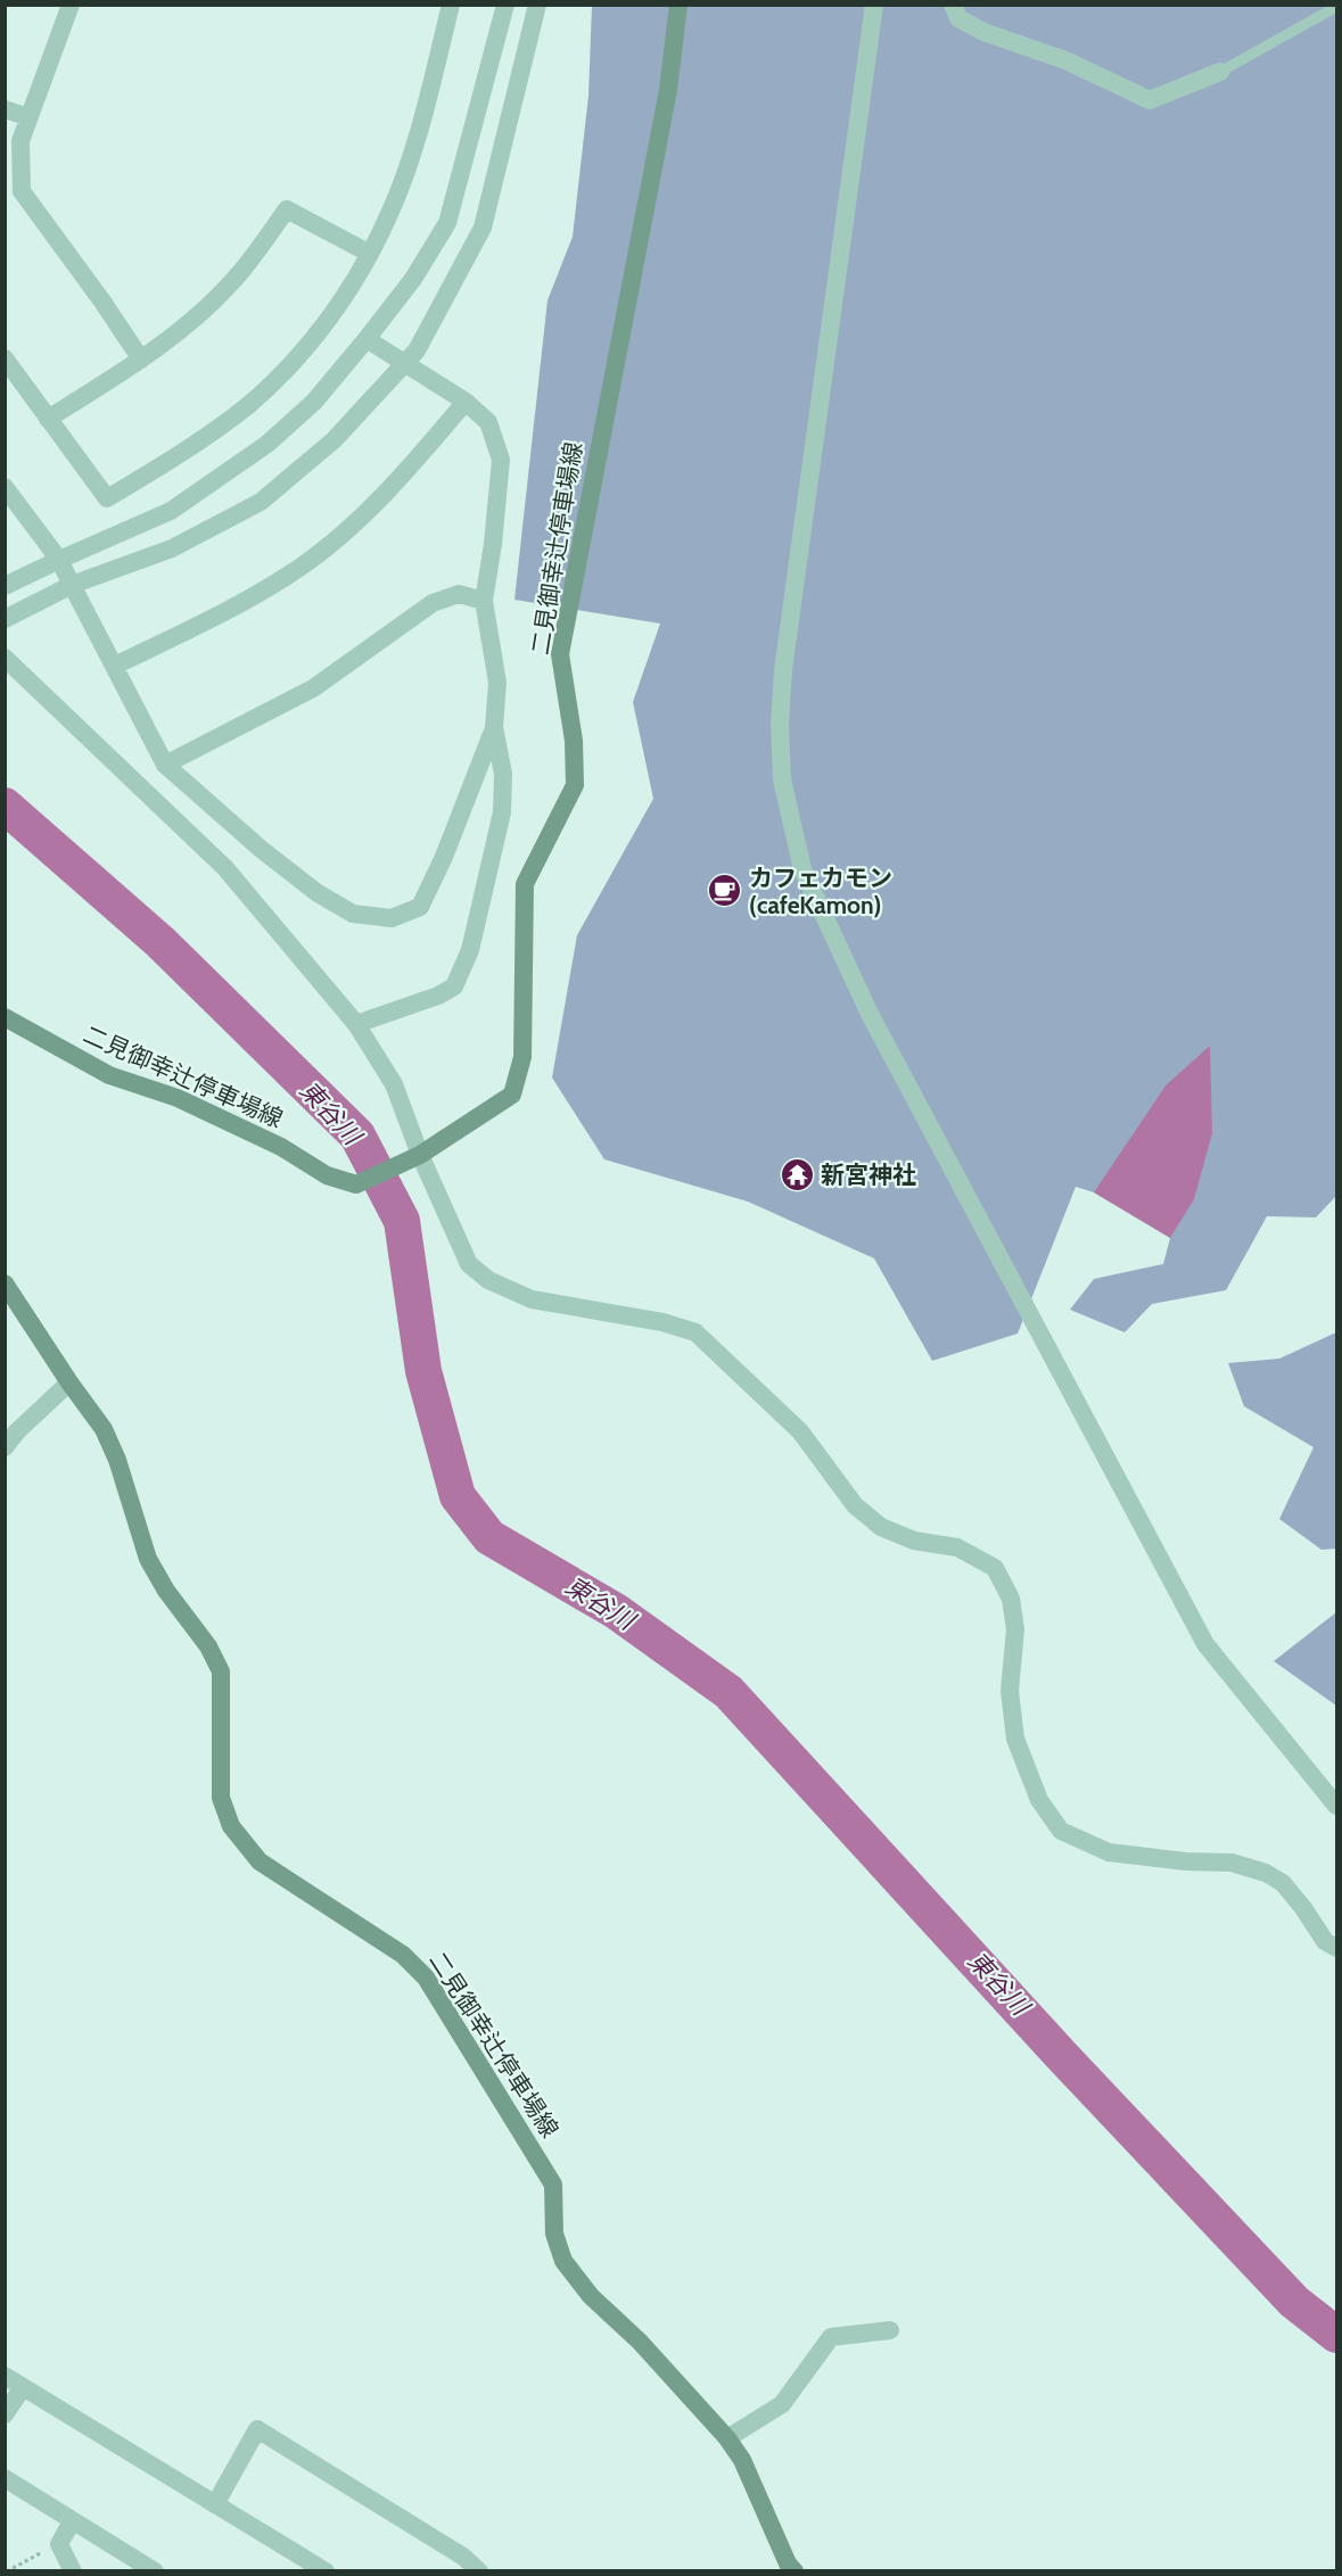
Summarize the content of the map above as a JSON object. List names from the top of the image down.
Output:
{
  "streets": {
    "main road": ["二見御幸辻停車場線"]
  },
  "water": ["東谷川"],
  "places": {
    "cafe": ["カフェカモン (cafeKamon)"],
    "temple": ["新宮神社"]
  }
}
